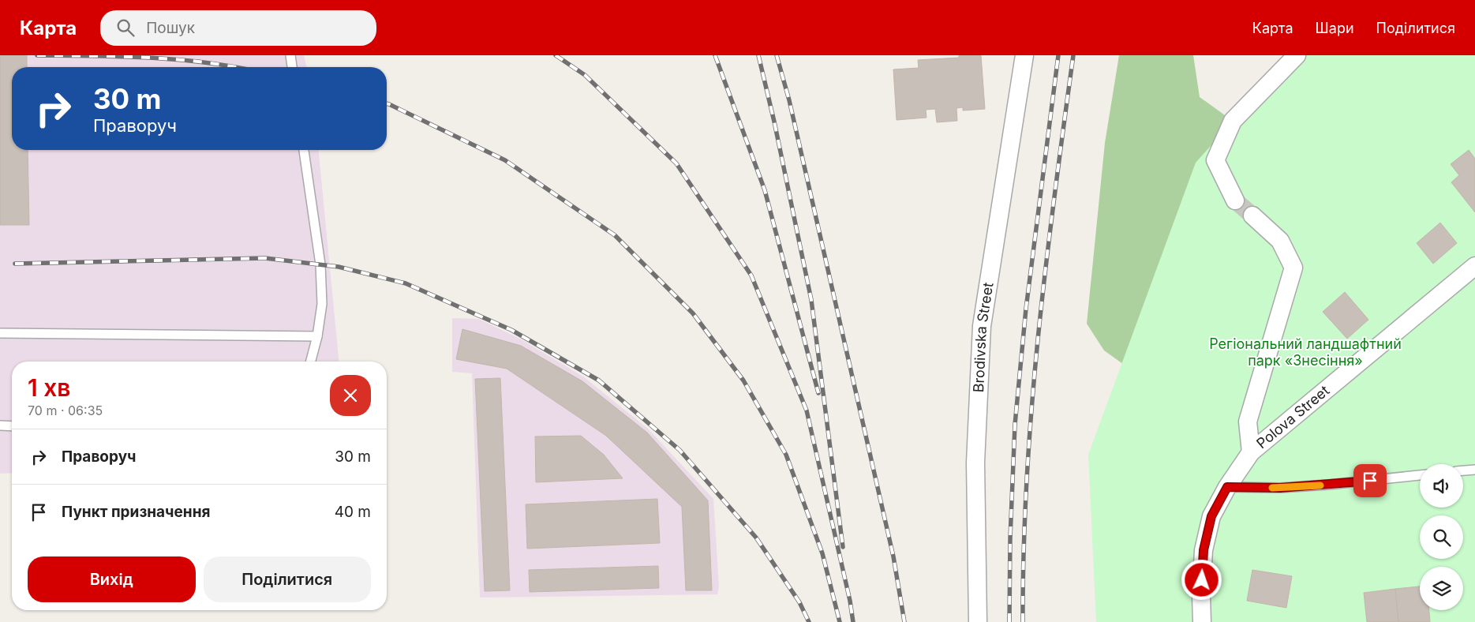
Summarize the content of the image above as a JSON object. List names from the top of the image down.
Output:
{
  "streets": {
    "street": ["Brodivska Street", "Polova Street"]
  },
  "parks": ["Регіональний ландшафтний парк «Знесіння»"],
  "page": {
    "header": "Карта",
    "search": "Пошук",
    "nav": ["Карта", "Шари", "Поділитися"],
    "turn": ["30 m", "Праворуч"],
    "heading": ["1 хв", "70 m · 06:35"],
    "list": [
      {
        "name": "Праворуч",
        "value": "30 m"
      },
      {
        "name": "Пункт призначення",
        "value": "40 m"
      }
    ],
    "buttons": ["Вихід", "Поділитися"]
  }
}
